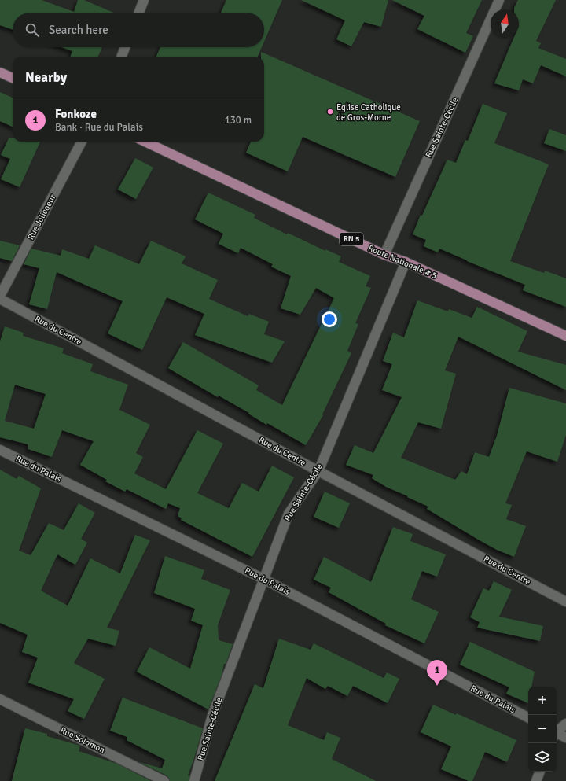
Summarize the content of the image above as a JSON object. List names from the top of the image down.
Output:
{
  "streets": {
    "main road": ["RN 5", "Route Nationale # 5"],
    "street": [
      "Rue Sainte-Cécile",
      "Rue Jolicoeur",
      "Rue du Centre",
      "Rue du Palais",
      "Rue Solomon"
    ]
  },
  "crossings": [
    ["Rue Sainte-Cécile", "Route Nationale # 5"],
    ["Rue Sainte-Cécile", "Rue du Centre"],
    ["Rue Sainte-Cécile", "Rue du Palais"]
  ],
  "places": ["Eglise Catholique de Gros-Morne"],
  "north": "top",
  "page": {
    "search": "Search here",
    "heading": "Nearby",
    "list": [
      {
        "mark": "1",
        "name": "Fonkoze",
        "note": "Bank · Rue du Palais",
        "value": "130 m"
      }
    ],
    "pins": "1",
    "map_buttons": ["+", "−"]
  }
}
